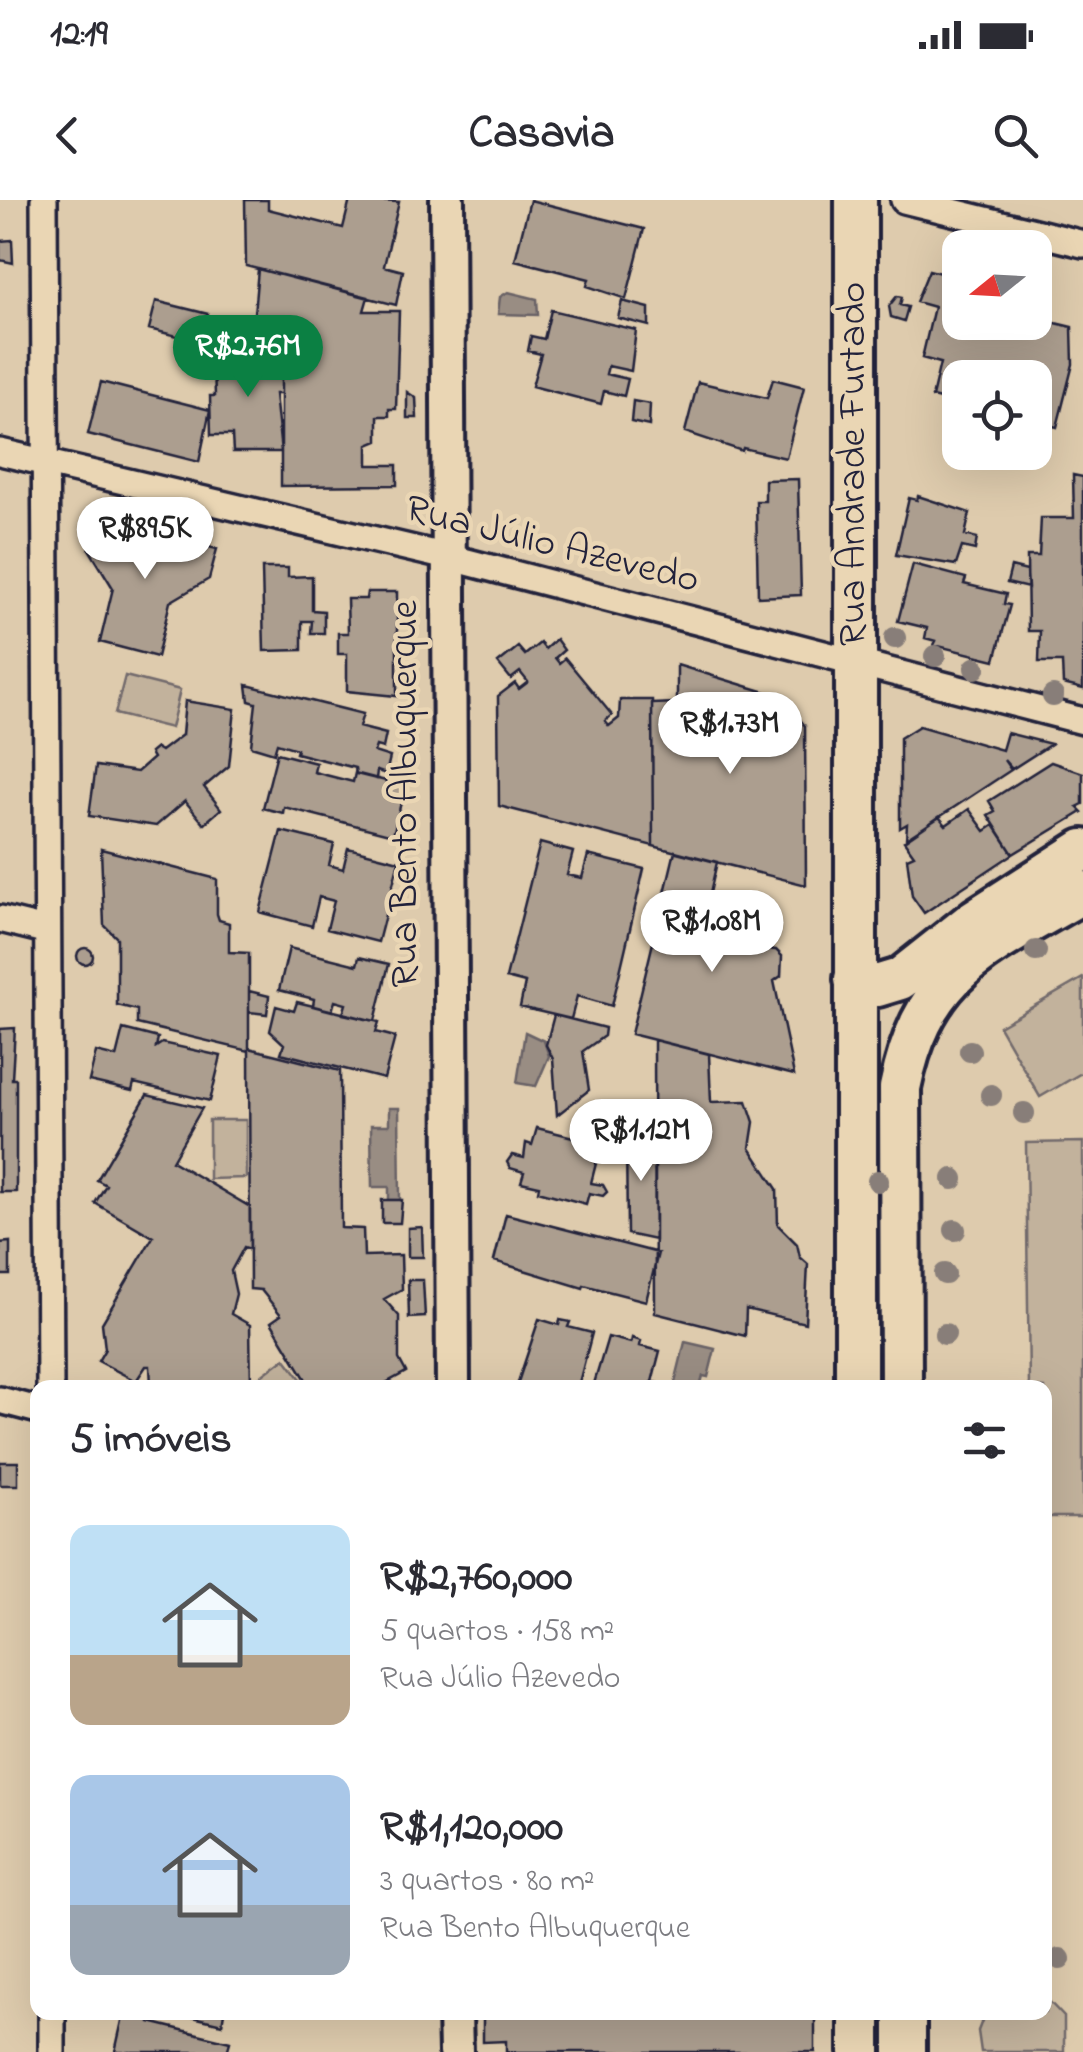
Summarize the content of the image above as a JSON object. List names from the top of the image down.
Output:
{
  "streets": {
    "main road": ["Rua Andrade Furtado"],
    "street": ["Rua Júlio Azevedo", "Rua Bento Albuquerque"]
  },
  "crossings": [
    ["Rua Andrade Furtado", "Rua Júlio Azevedo"],
    ["Rua Júlio Azevedo", "Rua Bento Albuquerque"]
  ],
  "north": "left",
  "page": {
    "status": "12:19",
    "header": "Casavia",
    "price": [
      "R$2.76M",
      "R$895K",
      "R$1.73M",
      "R$1.08M",
      "R$1.12M"
    ],
    "heading": "5 imóveis",
    "list": [
      {
        "name": "R$2,760,000",
        "note": "5 quartos · 158 m² · Rua Júlio Azevedo"
      },
      {
        "name": "R$1,120,000",
        "note": "3 quartos · 80 m² · Rua Bento Albuquerque"
      }
    ]
  }
}
